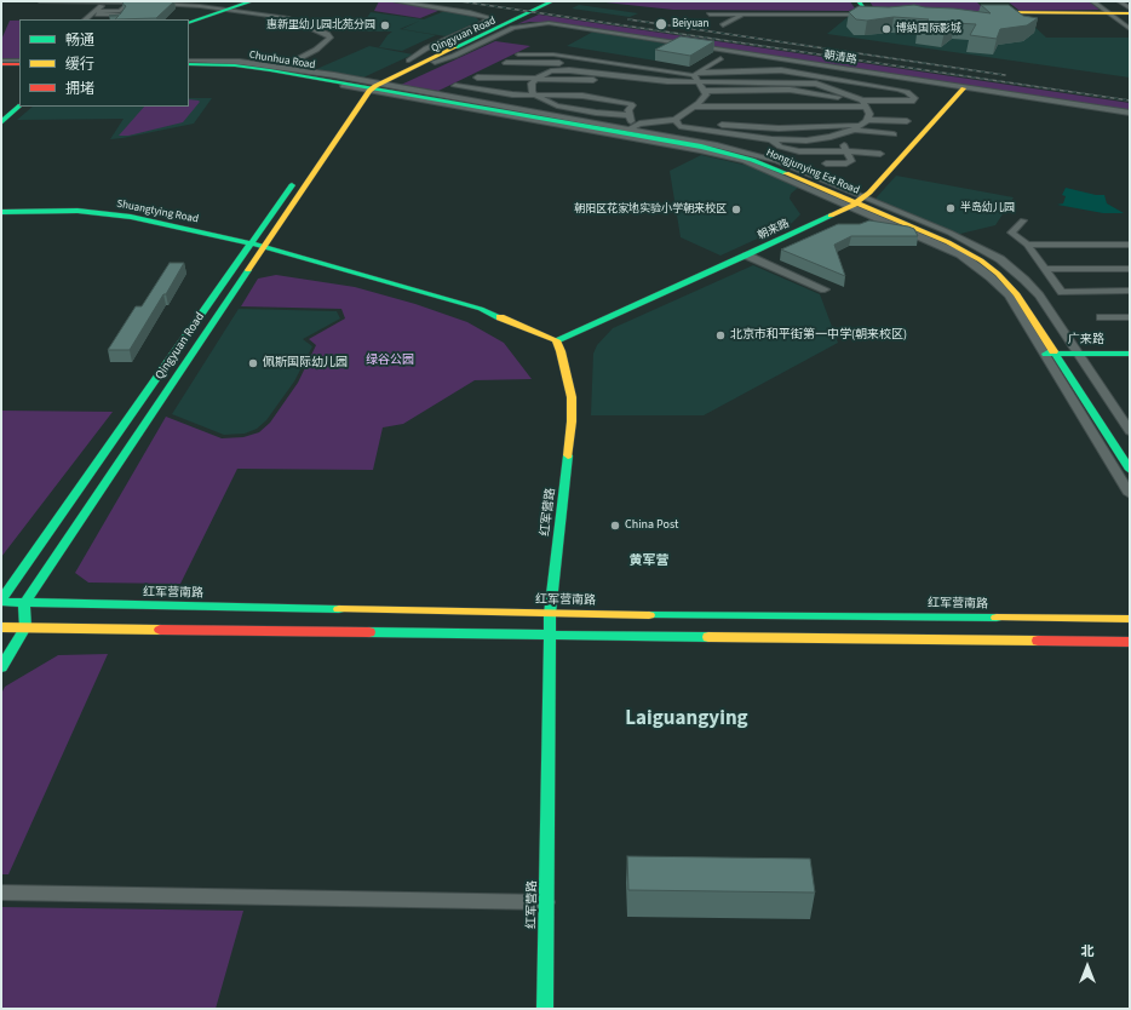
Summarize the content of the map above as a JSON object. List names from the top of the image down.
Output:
{
  "streets": {
    "street": [
      "Qingyuan Road",
      "朝清路",
      "Chunhua Road",
      "Hongjunying Est Road",
      "Shuangtying Road",
      "朝来路",
      "广来路",
      "红军营路",
      "红军营南路"
    ]
  },
  "crossings": [
    ["Qingyuan Road", "朝清路"],
    ["Qingyuan Road", "Chunhua Road"],
    ["Qingyuan Road", "Hongjunying Est Road"],
    ["Qingyuan Road", "Shuangtying Road"],
    ["Qingyuan Road", "红军营南路"],
    ["朝清路", "朝来路"],
    ["Chunhua Road", "Hongjunying Est Road"],
    ["Hongjunying Est Road", "朝来路"],
    ["Hongjunying Est Road", "广来路"],
    ["朝来路", "红军营路"],
    ["红军营路", "红军营南路"]
  ],
  "districts": ["黄军营", "Laiguangying"],
  "parks": ["绿谷公园"],
  "places": [
    "Beiyuan",
    "惠新里幼儿园北苑分园",
    "博纳国际影城",
    "半岛幼儿园",
    "朝阳区花家地实验小学朝来校区",
    "北京市和平街第一中学(朝来校区)",
    "佩斯国际幼儿园",
    "China Post"
  ],
  "legend": ["畅通", "缓行", "拥堵"],
  "north": "top"
}
